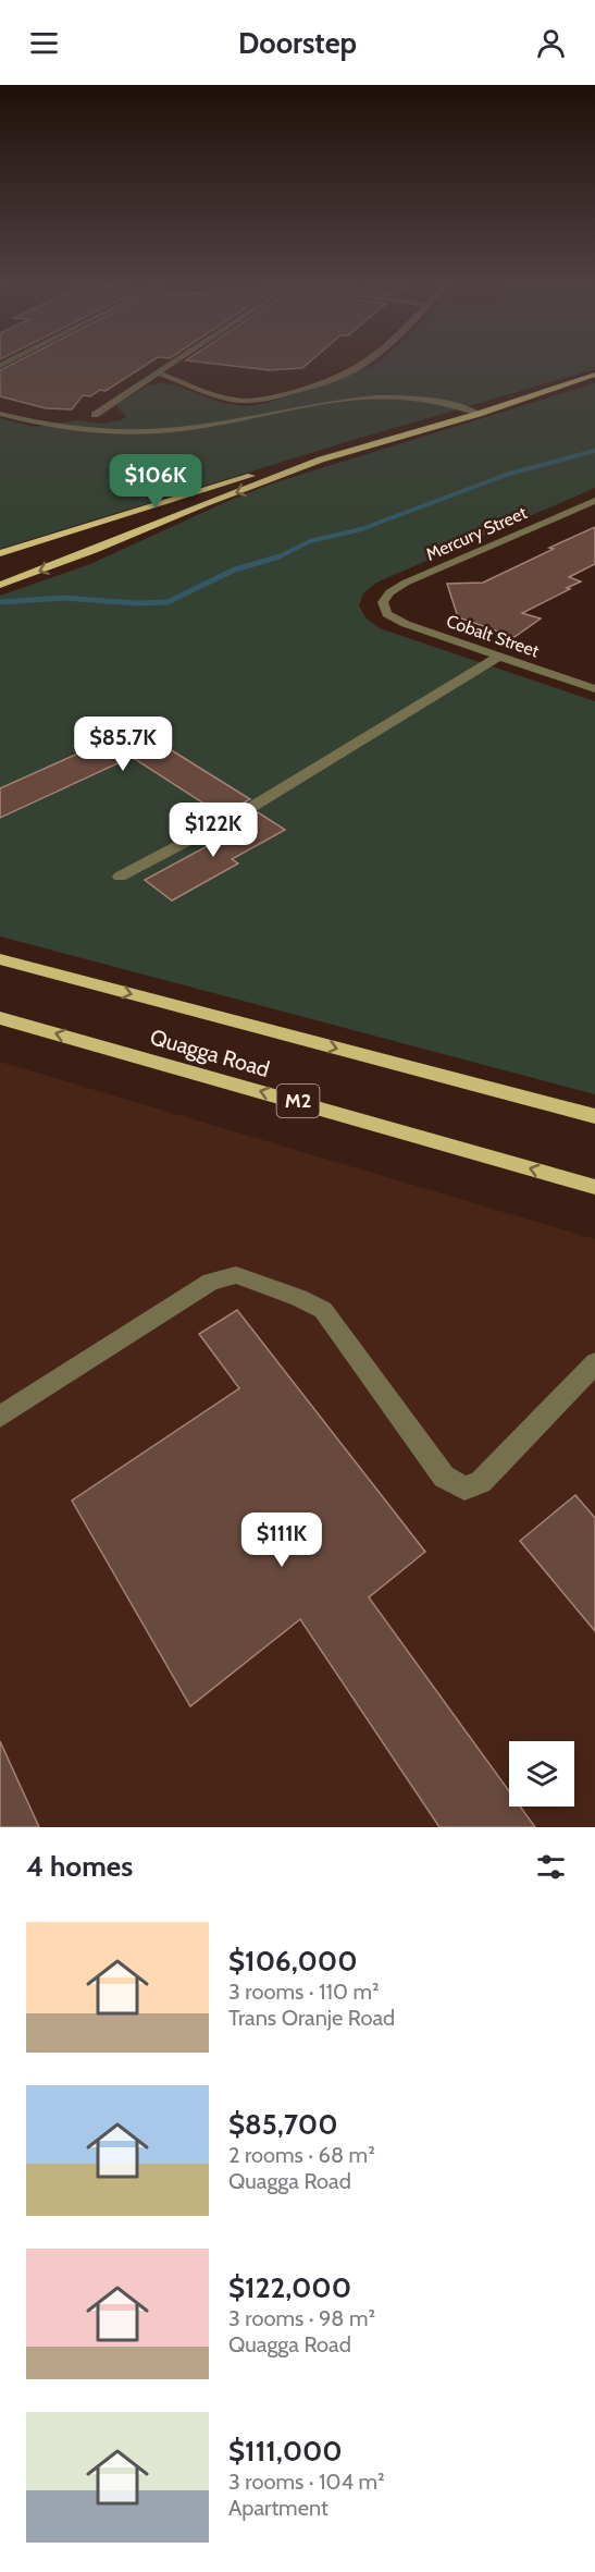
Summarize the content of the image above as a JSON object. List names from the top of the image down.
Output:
{
  "streets": {
    "main road": ["Quagga Road", "M2"],
    "street": ["Mercury Street", "Cobalt Street"]
  },
  "crossings": [
    ["Mercury Street", "Cobalt Street"]
  ],
  "page": {
    "header": "Doorstep",
    "price": [
      "$106K",
      "$85.7K",
      "$122K",
      "$111K"
    ],
    "heading": "4 homes",
    "list": [
      {
        "name": "$106,000",
        "note": "3 rooms · 110 m² · Trans Oranje Road"
      },
      {
        "name": "$85,700",
        "note": "2 rooms · 68 m² · Quagga Road"
      },
      {
        "name": "$122,000",
        "note": "3 rooms · 98 m² · Quagga Road"
      },
      {
        "name": "$111,000",
        "note": "3 rooms · 104 m² · Apartment"
      }
    ]
  }
}
